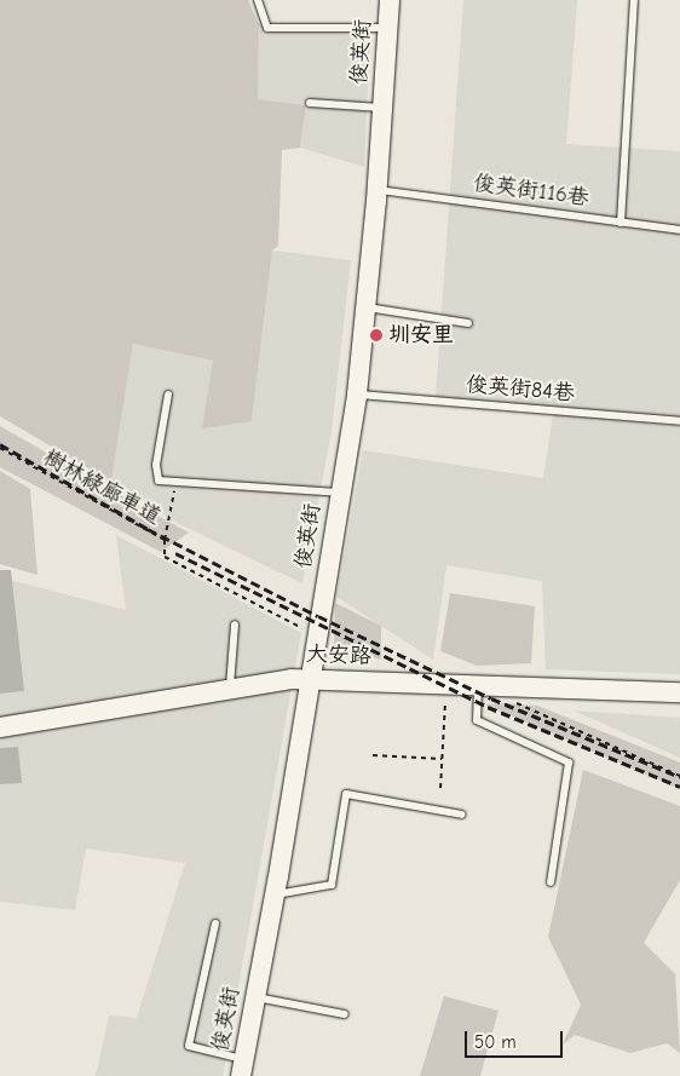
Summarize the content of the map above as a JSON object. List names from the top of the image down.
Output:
{
  "streets": {
    "street": ["俊英街", "大安路"],
    "lane": ["俊英街116巷", "俊英街84巷"],
    "path": ["樹林綠廊車道"]
  },
  "crossings": [
    ["俊英街", "俊英街116巷"],
    ["俊英街", "俊英街84巷"],
    ["俊英街", "大安路"]
  ],
  "places": ["圳安里"],
  "scale_bar": "50 m"
}
